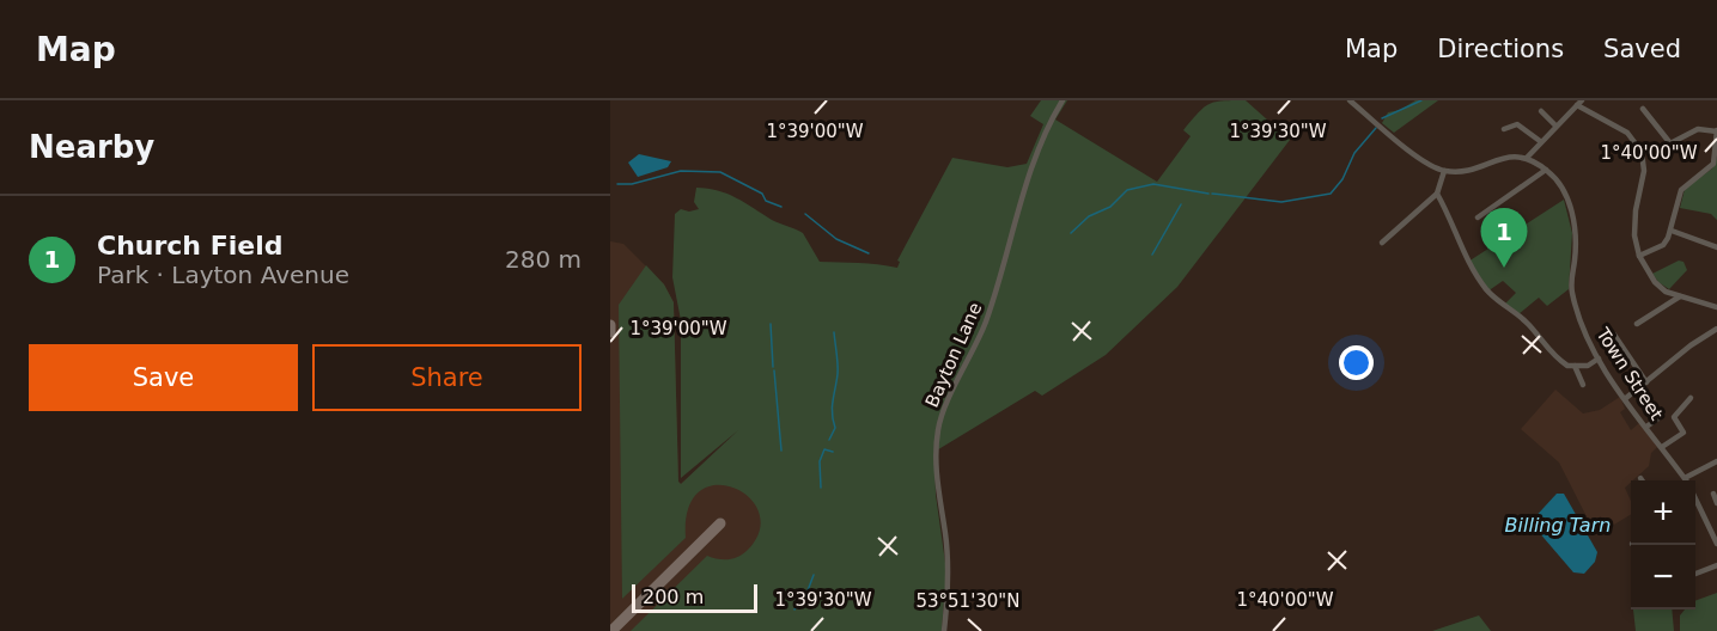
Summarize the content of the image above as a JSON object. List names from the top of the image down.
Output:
{
  "streets": {
    "street": ["Bayton Lane", "Town Street"]
  },
  "water": ["Billing Tarn"],
  "scale_bar": "200 m",
  "page": {
    "header": "Map",
    "nav": ["Map", "Directions", "Saved"],
    "heading": "Nearby",
    "list": [
      {
        "mark": "1",
        "name": "Church Field",
        "note": "Park · Layton Avenue",
        "value": "280 m"
      }
    ],
    "pins": "1",
    "buttons": ["Save", "Share"],
    "map_buttons": ["+", "−"],
    "scale": "200 m"
  },
  "coordinates": [
    "1°39'00\"W",
    "1°39'30\"W",
    "1°40'00\"W",
    "53°51'30\"N"
  ]
}
